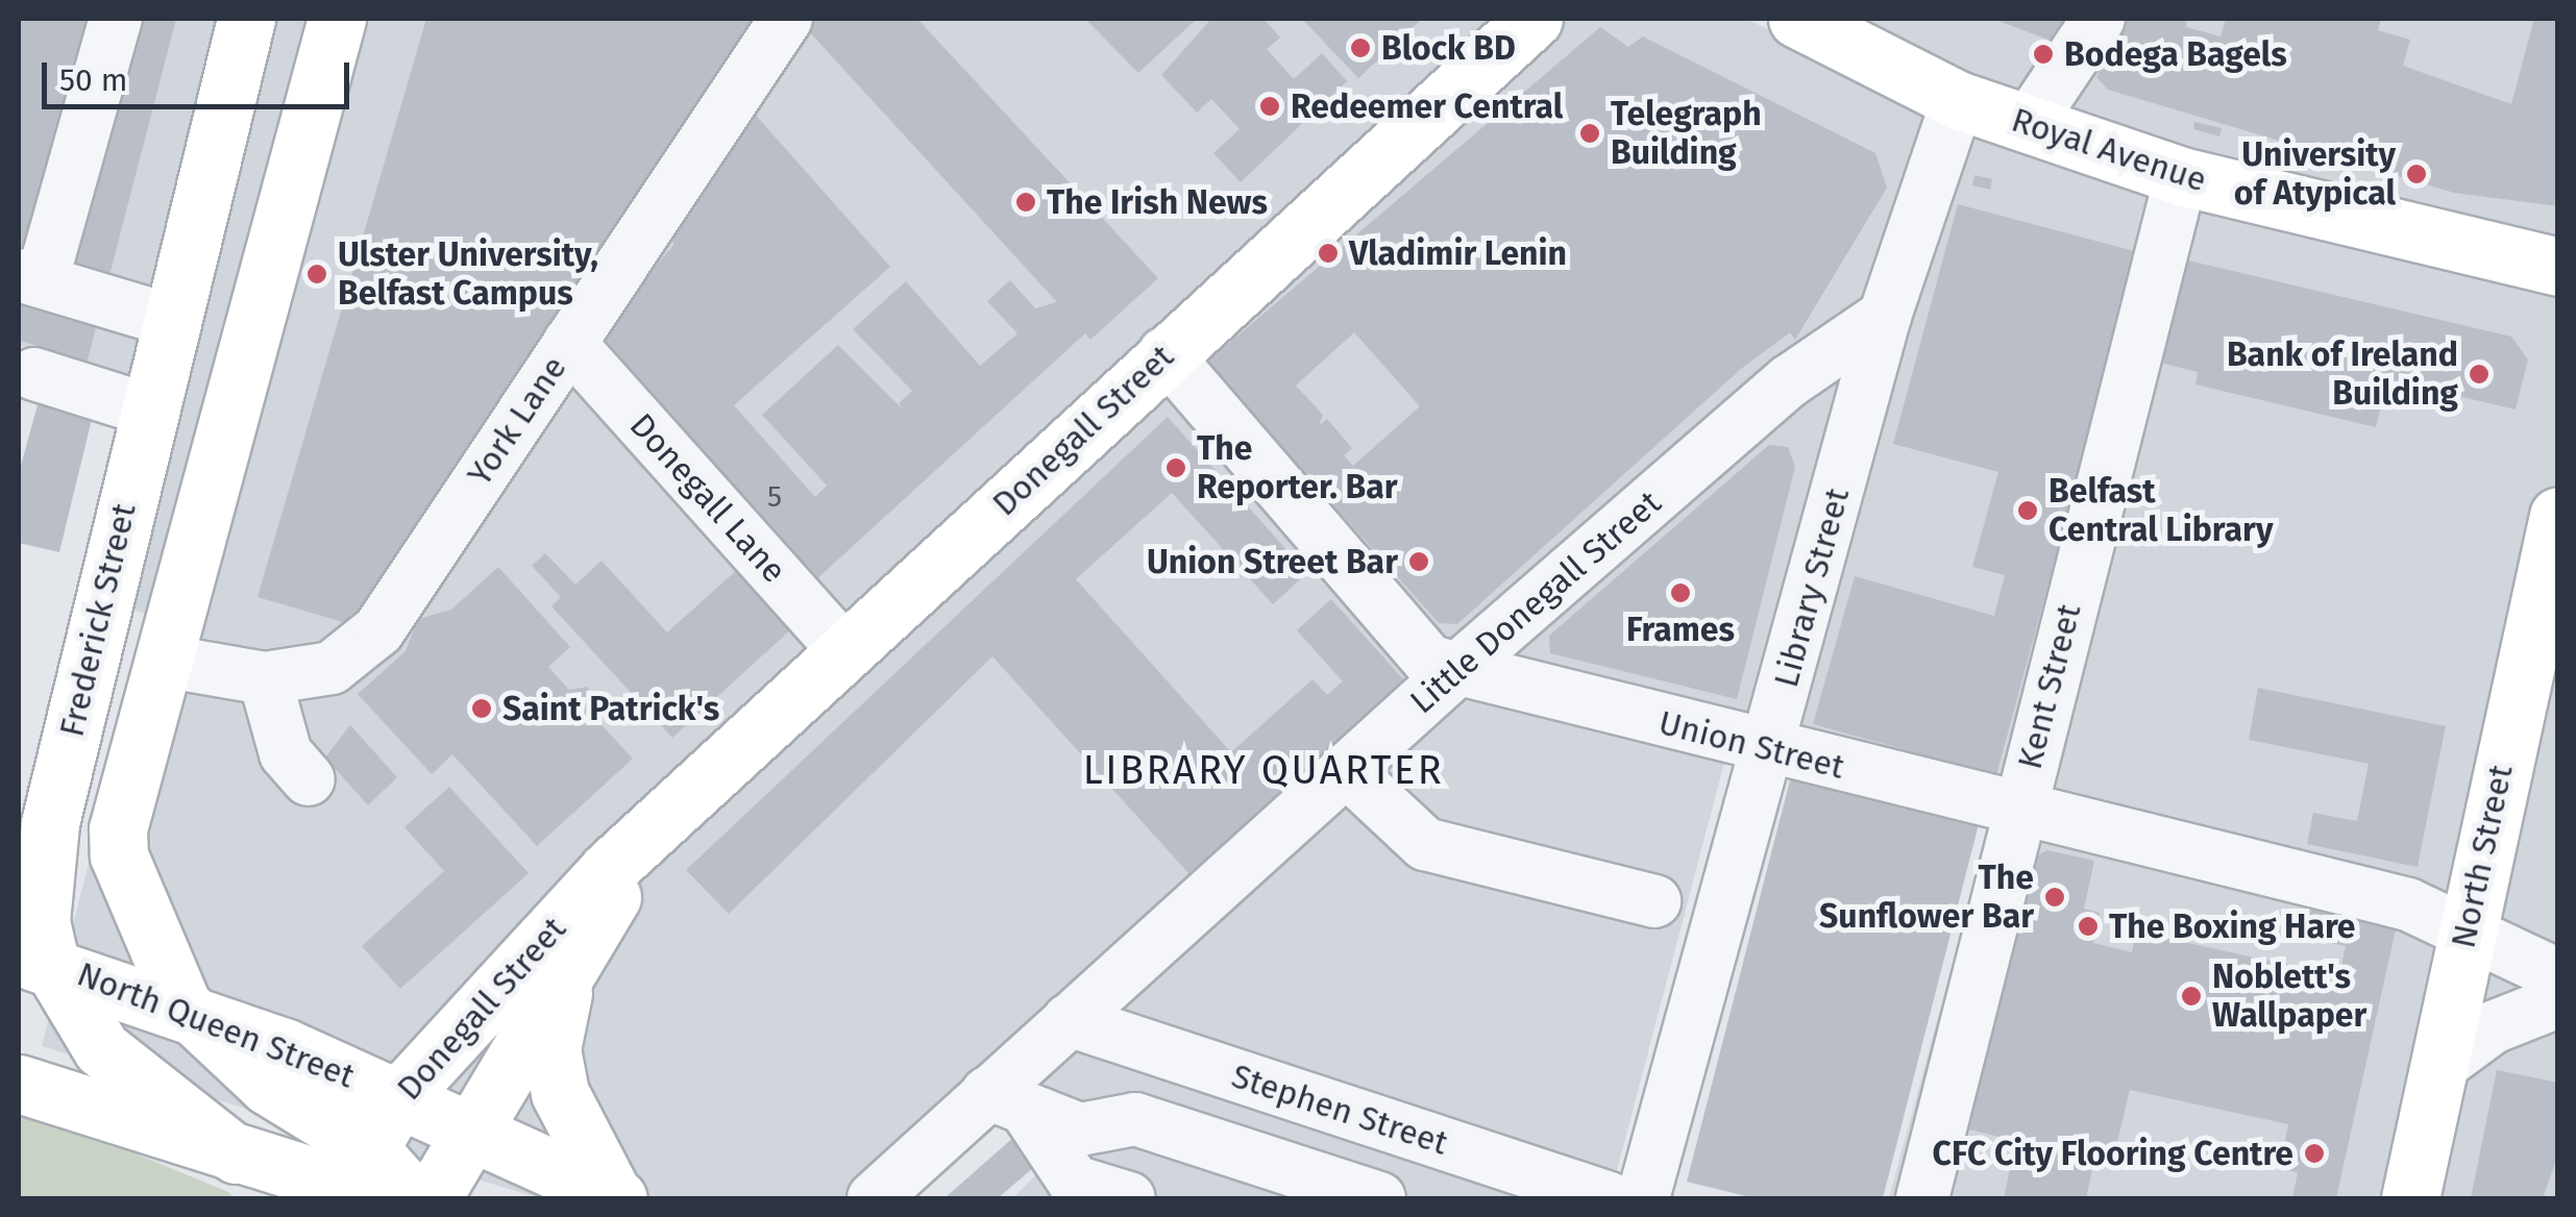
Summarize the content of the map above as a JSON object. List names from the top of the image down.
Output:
{
  "streets": {
    "main road": [
      "Royal Avenue",
      "Donegall Street",
      "Frederick Street",
      "North Street",
      "North Queen Street"
    ],
    "street": [
      "York Lane",
      "Donegall Lane",
      "Library Street",
      "Little Donegall Street",
      "Kent Street",
      "Union Street",
      "Stephen Street"
    ]
  },
  "crossings": [
    ["Royal Avenue", "Library Street"],
    ["Royal Avenue", "Kent Street"],
    ["York Lane", "Donegall Lane"],
    ["York Lane", "Frederick Street"],
    ["Donegall Street", "Donegall Lane"],
    ["Donegall Street", "Union Street"],
    ["Donegall Street", "North Queen Street"],
    ["Library Street", "Little Donegall Street"],
    ["Library Street", "Union Street"],
    ["Little Donegall Street", "Union Street"],
    ["Little Donegall Street", "Stephen Street"],
    ["Frederick Street", "North Queen Street"],
    ["Kent Street", "Union Street"],
    ["Union Street", "North Street"]
  ],
  "districts": ["LIBRARY QUARTER"],
  "places": [
    "Block BD",
    "Bodega Bagels",
    "Redeemer Central",
    "Telegraph Building",
    "University of Atypical",
    "The Irish News",
    "Vladimir Lenin",
    "Ulster University, Belfast Campus",
    "Bank of Ireland Building",
    "The Reporter. Bar",
    "Belfast Central Library",
    "Union Street Bar",
    "Frames",
    "Saint Patrick's",
    "The Sunflower Bar",
    "The Boxing Hare",
    "Noblett's Wallpaper",
    "CFC City Flooring Centre"
  ],
  "house_numbers": ["5"],
  "scale_bar": "50 m"
}
